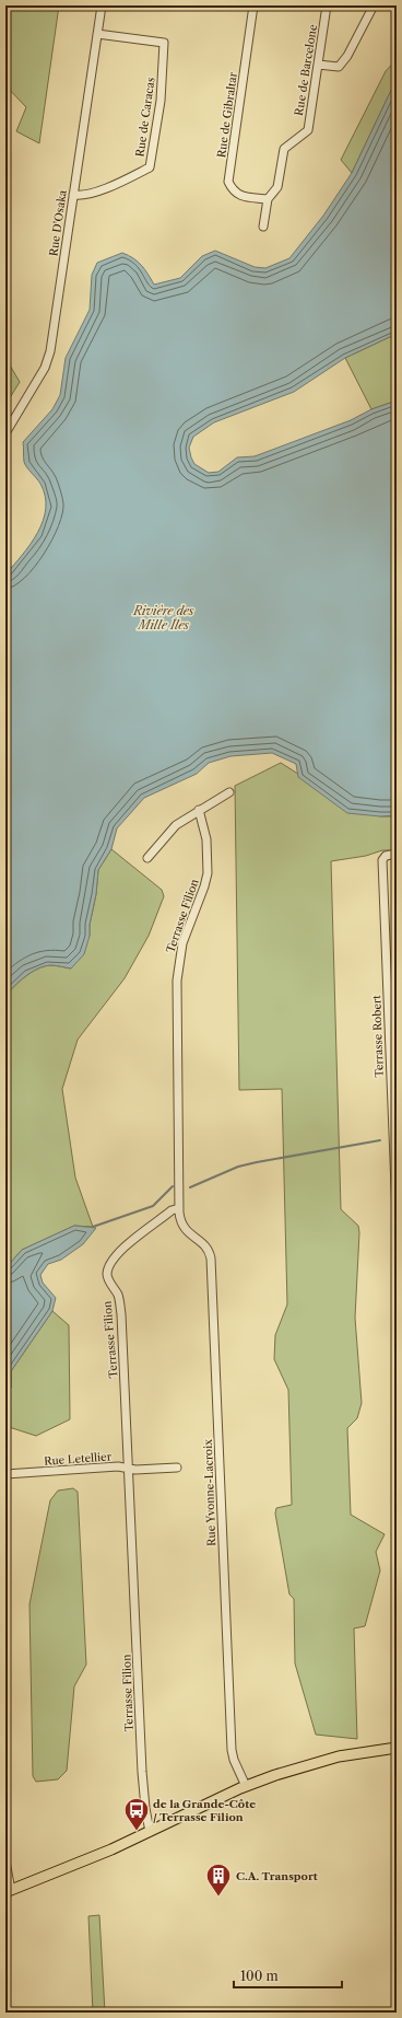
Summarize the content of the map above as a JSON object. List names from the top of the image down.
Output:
{
  "streets": {
    "street": [
      "Rue de Barcelone",
      "Rue de Gibraltar",
      "Rue de Caracas",
      "Rue D'Osaka",
      "Terrasse Filion",
      "Terrasse Robert",
      "Rue Letellier",
      "Rue Yvonne-Lacroix"
    ]
  },
  "crossings": [
    ["Rue de Barcelone", "Rue de Gibraltar"],
    ["Rue de Caracas", "Rue D'Osaka"],
    ["Terrasse Filion", "Rue Letellier"],
    ["Terrasse Filion", "Rue Yvonne-Lacroix"]
  ],
  "water": ["Rivière des Mille Îles"],
  "places": {
    "bus stop": ["de la Grande-Côte / Terrasse Filion"],
    "building": ["C.A. Transport"]
  },
  "scale_bar": "100 m"
}
